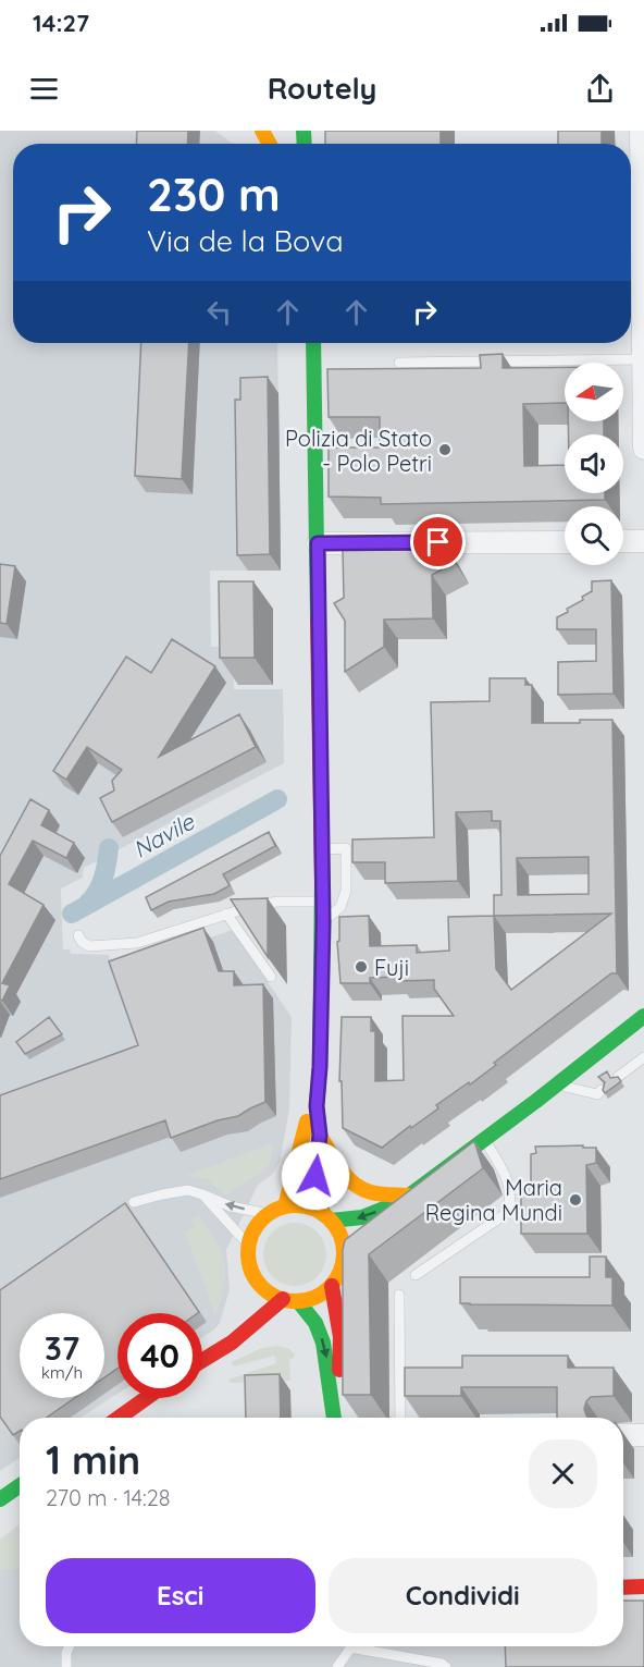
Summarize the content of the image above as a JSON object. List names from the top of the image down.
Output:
{
  "water": ["Navile"],
  "places": ["Polizia di Stato - Polo Petri", "Fuji", "Maria Regina Mundi"],
  "north": "left",
  "page": {
    "status": "14:27",
    "header": "Routely",
    "turn": ["230 m", "Via de la Bova"],
    "speed": "37 km/h",
    "limit": "40",
    "heading": ["1 min", "270 m · 14:28"],
    "buttons": ["Esci", "Condividi"]
  }
}
